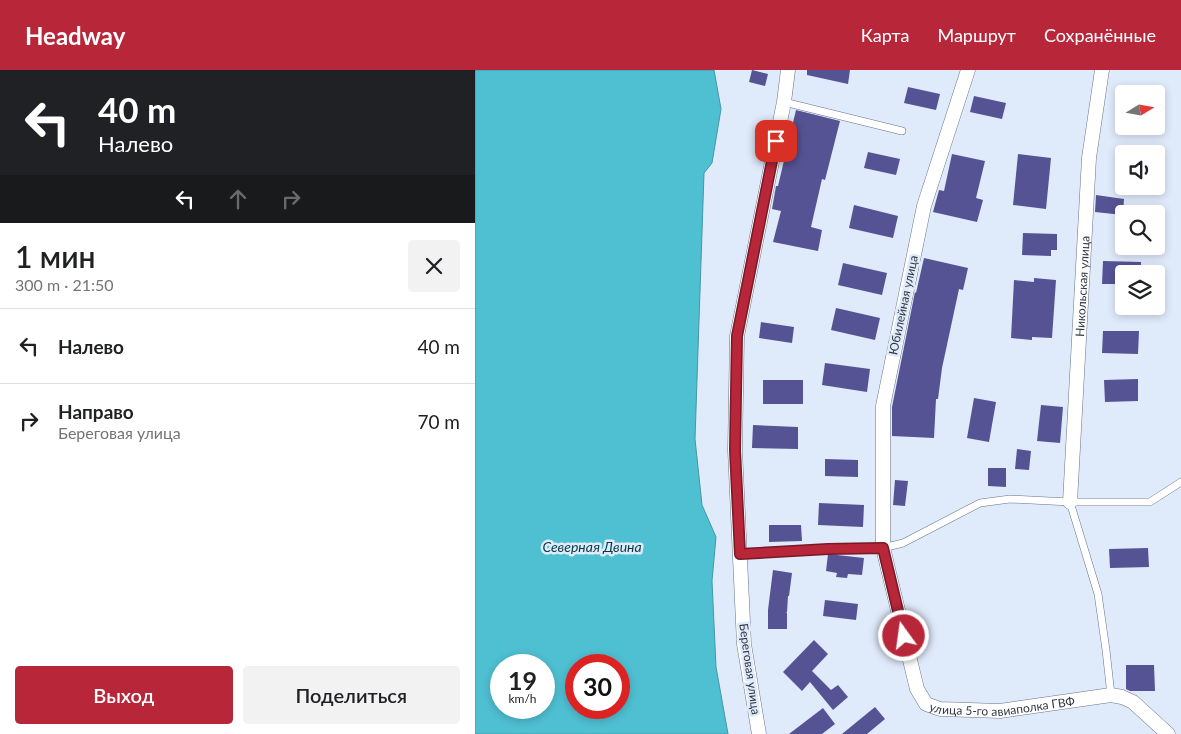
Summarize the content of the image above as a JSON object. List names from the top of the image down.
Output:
{
  "streets": {
    "street": [
      "Никольская улица",
      "Юбилейная улица",
      "Береговая улица",
      "улица 5-го авиаполка ГВФ"
    ]
  },
  "crossings": [
    ["Юбилейная улица", "улица 5-го авиаполка ГВФ"]
  ],
  "water": ["Северная Двина"],
  "north": "right",
  "page": {
    "header": "Headway",
    "nav": ["Карта", "Маршрут", "Сохранённые"],
    "turn": ["40 m", "Налево"],
    "heading": ["1 мин", "300 m · 21:50"],
    "list": [
      {
        "name": "Налево",
        "value": "40 m"
      },
      {
        "name": "Направо",
        "note": "Береговая улица",
        "value": "70 m"
      }
    ],
    "speed": "19 km/h",
    "limit": "30",
    "buttons": ["Выход", "Поделиться"]
  }
}
